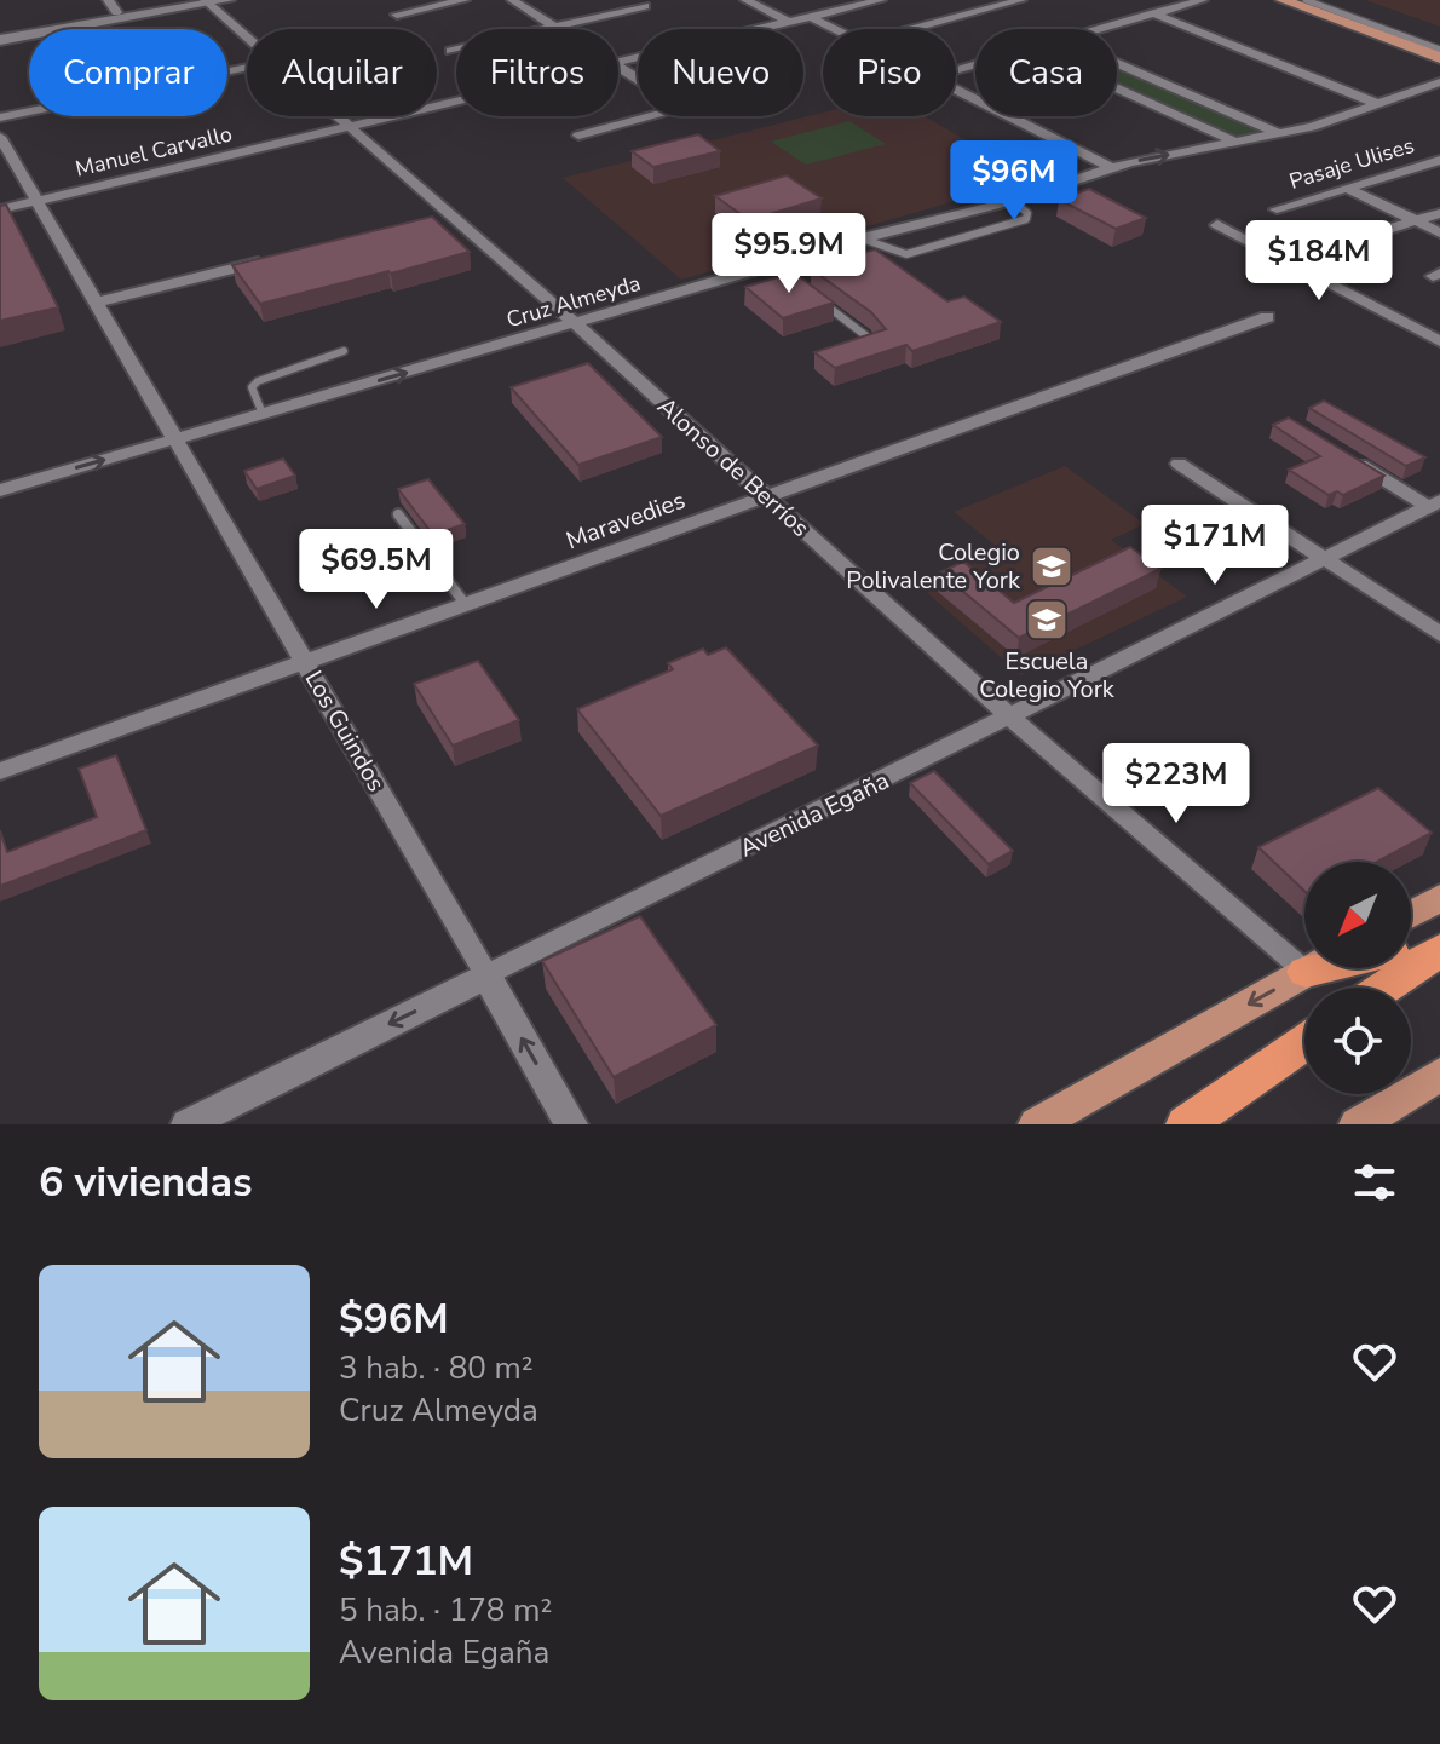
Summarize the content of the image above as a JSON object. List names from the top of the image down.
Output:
{
  "streets": {
    "street": [
      "Manuel Carvallo",
      "Pasaje Ulises",
      "Cruz Almeyda",
      "Alonso de Berríos",
      "Maravedies",
      "Los Guindos",
      "Avenida Egaña"
    ]
  },
  "crossings": [
    ["Manuel Carvallo", "Alonso de Berríos"],
    ["Manuel Carvallo", "Los Guindos"],
    ["Cruz Almeyda", "Alonso de Berríos"],
    ["Cruz Almeyda", "Los Guindos"],
    ["Alonso de Berríos", "Maravedies"],
    ["Alonso de Berríos", "Avenida Egaña"],
    ["Maravedies", "Los Guindos"],
    ["Los Guindos", "Avenida Egaña"]
  ],
  "places": {
    "school or university": ["Colegio Polivalente York", "Escuela Colegio York"]
  },
  "north": "bottom left",
  "page": {
    "chip": [
      "Comprar",
      "Alquilar",
      "Filtros",
      "Nuevo",
      "Piso",
      "Casa"
    ],
    "price": [
      "$96M",
      "$95.9M",
      "$184M",
      "$171M",
      "$69.5M",
      "$223M"
    ],
    "heading": "6 viviendas",
    "list": [
      {
        "name": "$96M",
        "note": "3 hab. · 80 m² · Cruz Almeyda"
      },
      {
        "name": "$171M",
        "note": "5 hab. · 178 m² · Avenida Egaña"
      }
    ]
  }
}
